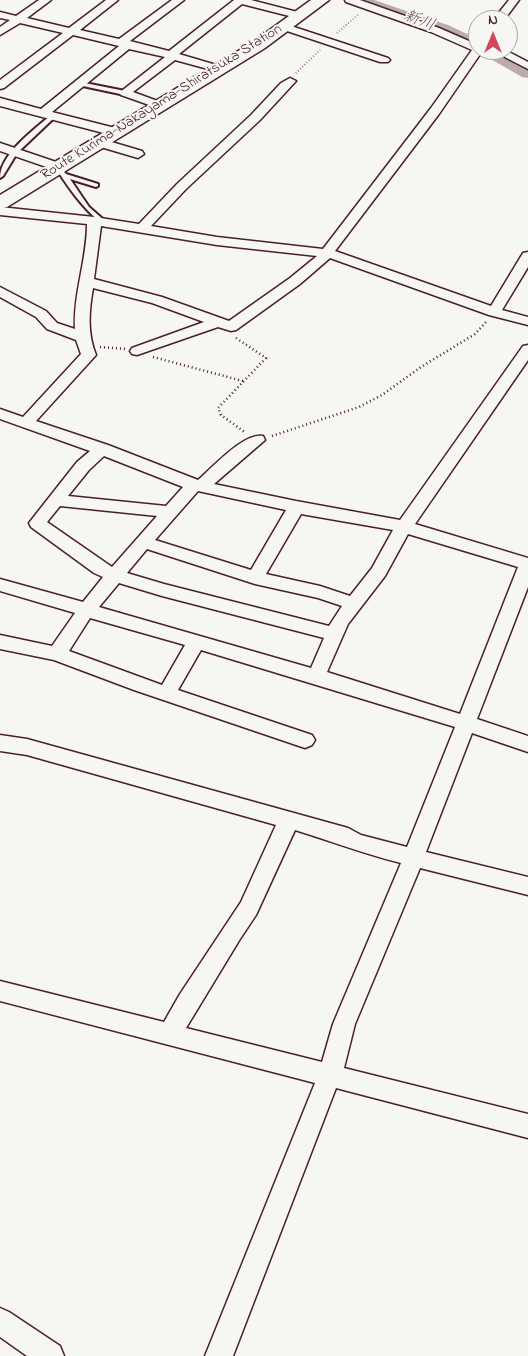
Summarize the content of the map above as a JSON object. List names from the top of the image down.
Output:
{
  "streets": {
    "main road": ["Route Kurima-Nakayama-Shiratsuka Station"]
  },
  "water": ["新川"],
  "north": "top"
}
